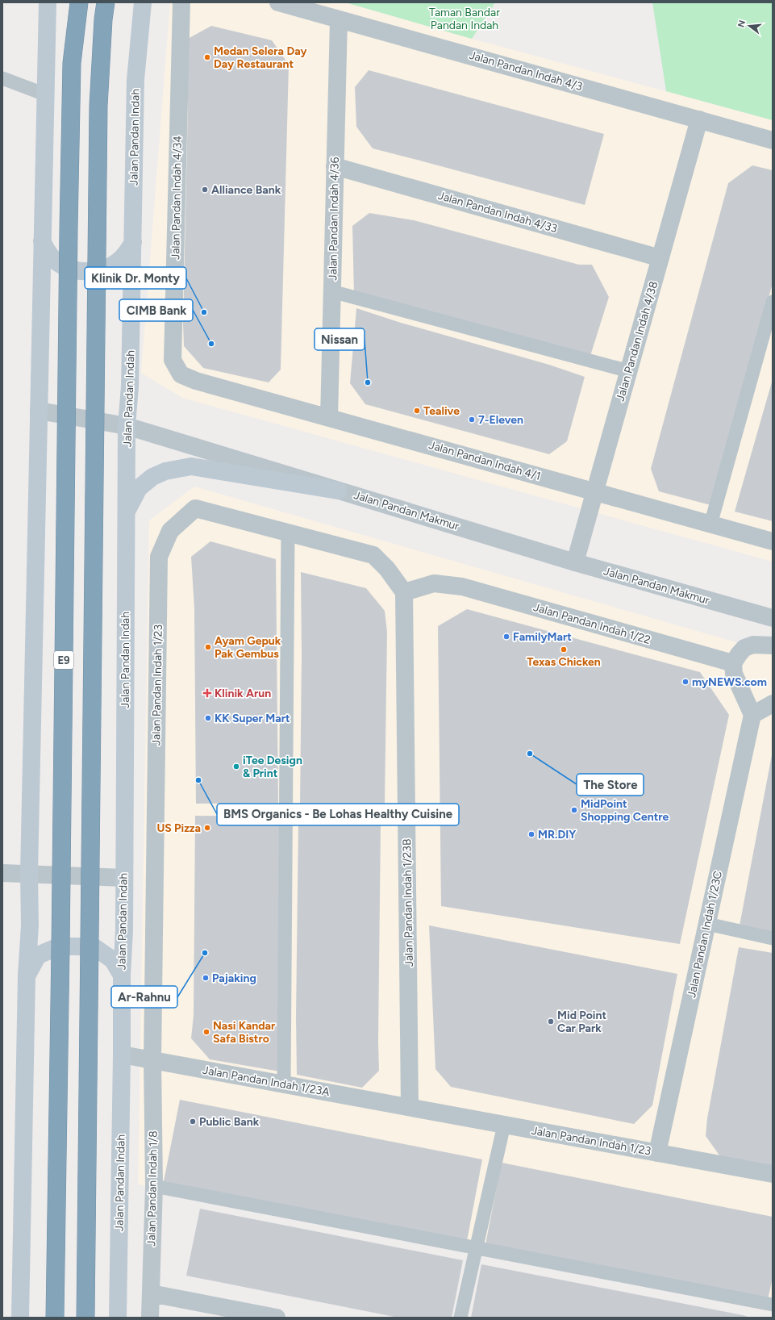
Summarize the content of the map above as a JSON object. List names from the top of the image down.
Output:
{
  "streets": {
    "highway": ["E9"],
    "main road": ["Jalan Pandan Indah"],
    "street": [
      "Jalan Pandan Indah 4/3",
      "Jalan Pandan Indah 4/34",
      "Jalan Pandan Indah 4/33",
      "Jalan Pandan Indah 4/36",
      "Jalan Pandan Indah 4/38",
      "Jalan Pandan Indah 4/1",
      "Jalan Pandan Makmur",
      "Jalan Pandan Indah 1/22",
      "Jalan Pandan Indah 1/23",
      "Jalan Pandan Indah 1/23B",
      "Jalan Pandan Indah 1/23C",
      "Jalan Pandan Indah 1/23A",
      "Jalan Pandan Indah 1/8"
    ]
  },
  "crossings": [
    ["Jalan Pandan Indah 4/3", "Jalan Pandan Indah 4/36"],
    ["Jalan Pandan Indah 4/3", "Jalan Pandan Indah 4/38"],
    ["Jalan Pandan Indah", "Jalan Pandan Makmur"],
    ["Jalan Pandan Indah", "Jalan Pandan Indah 1/23A"],
    ["Jalan Pandan Indah 4/34", "Jalan Pandan Indah 4/1"],
    ["Jalan Pandan Indah 4/33", "Jalan Pandan Indah 4/36"],
    ["Jalan Pandan Indah 4/33", "Jalan Pandan Indah 4/38"],
    ["Jalan Pandan Indah 4/36", "Jalan Pandan Indah 4/1"],
    ["Jalan Pandan Indah 4/38", "Jalan Pandan Indah 4/1"],
    ["Jalan Pandan Indah 4/38", "Jalan Pandan Makmur"],
    ["Jalan Pandan Indah 1/22", "Jalan Pandan Indah 1/23"],
    ["Jalan Pandan Indah 1/22", "Jalan Pandan Indah 1/23B"],
    ["Jalan Pandan Indah 1/23", "Jalan Pandan Indah 1/23B"],
    ["Jalan Pandan Indah 1/23", "Jalan Pandan Indah 1/23C"],
    ["Jalan Pandan Indah 1/23", "Jalan Pandan Indah 1/23A"],
    ["Jalan Pandan Indah 1/23", "Jalan Pandan Indah 1/8"],
    ["Jalan Pandan Indah 1/23B", "Jalan Pandan Indah 1/23A"],
    ["Jalan Pandan Indah 1/23A", "Jalan Pandan Indah 1/8"]
  ],
  "parks": ["Taman Bandar Pandan Indah"],
  "places": {
    "other": [
      "Medan Selera Day Day Restaurant",
      "Alliance Bank",
      "Klinik Dr. Monty",
      "CIMB Bank",
      "Nissan",
      "Tealive",
      "7-Eleven",
      "FamilyMart",
      "Ayam Gepuk Pak Gembus",
      "Texas Chicken",
      "myNEWS.com",
      "KK Super Mart",
      "The Store",
      "iTee Design & Print",
      "BMS Organics - Be Lohas Healthy Cuisine",
      "MidPoint Shopping Centre",
      "US Pizza",
      "MR.DIY",
      "Ar-Rahnu",
      "Pajaking",
      "Mid Point Car Park",
      "Nasi Kandar Safa Bistro",
      "Public Bank"
    ],
    "health": ["Klinik Arun"]
  },
  "north": "left"
}
